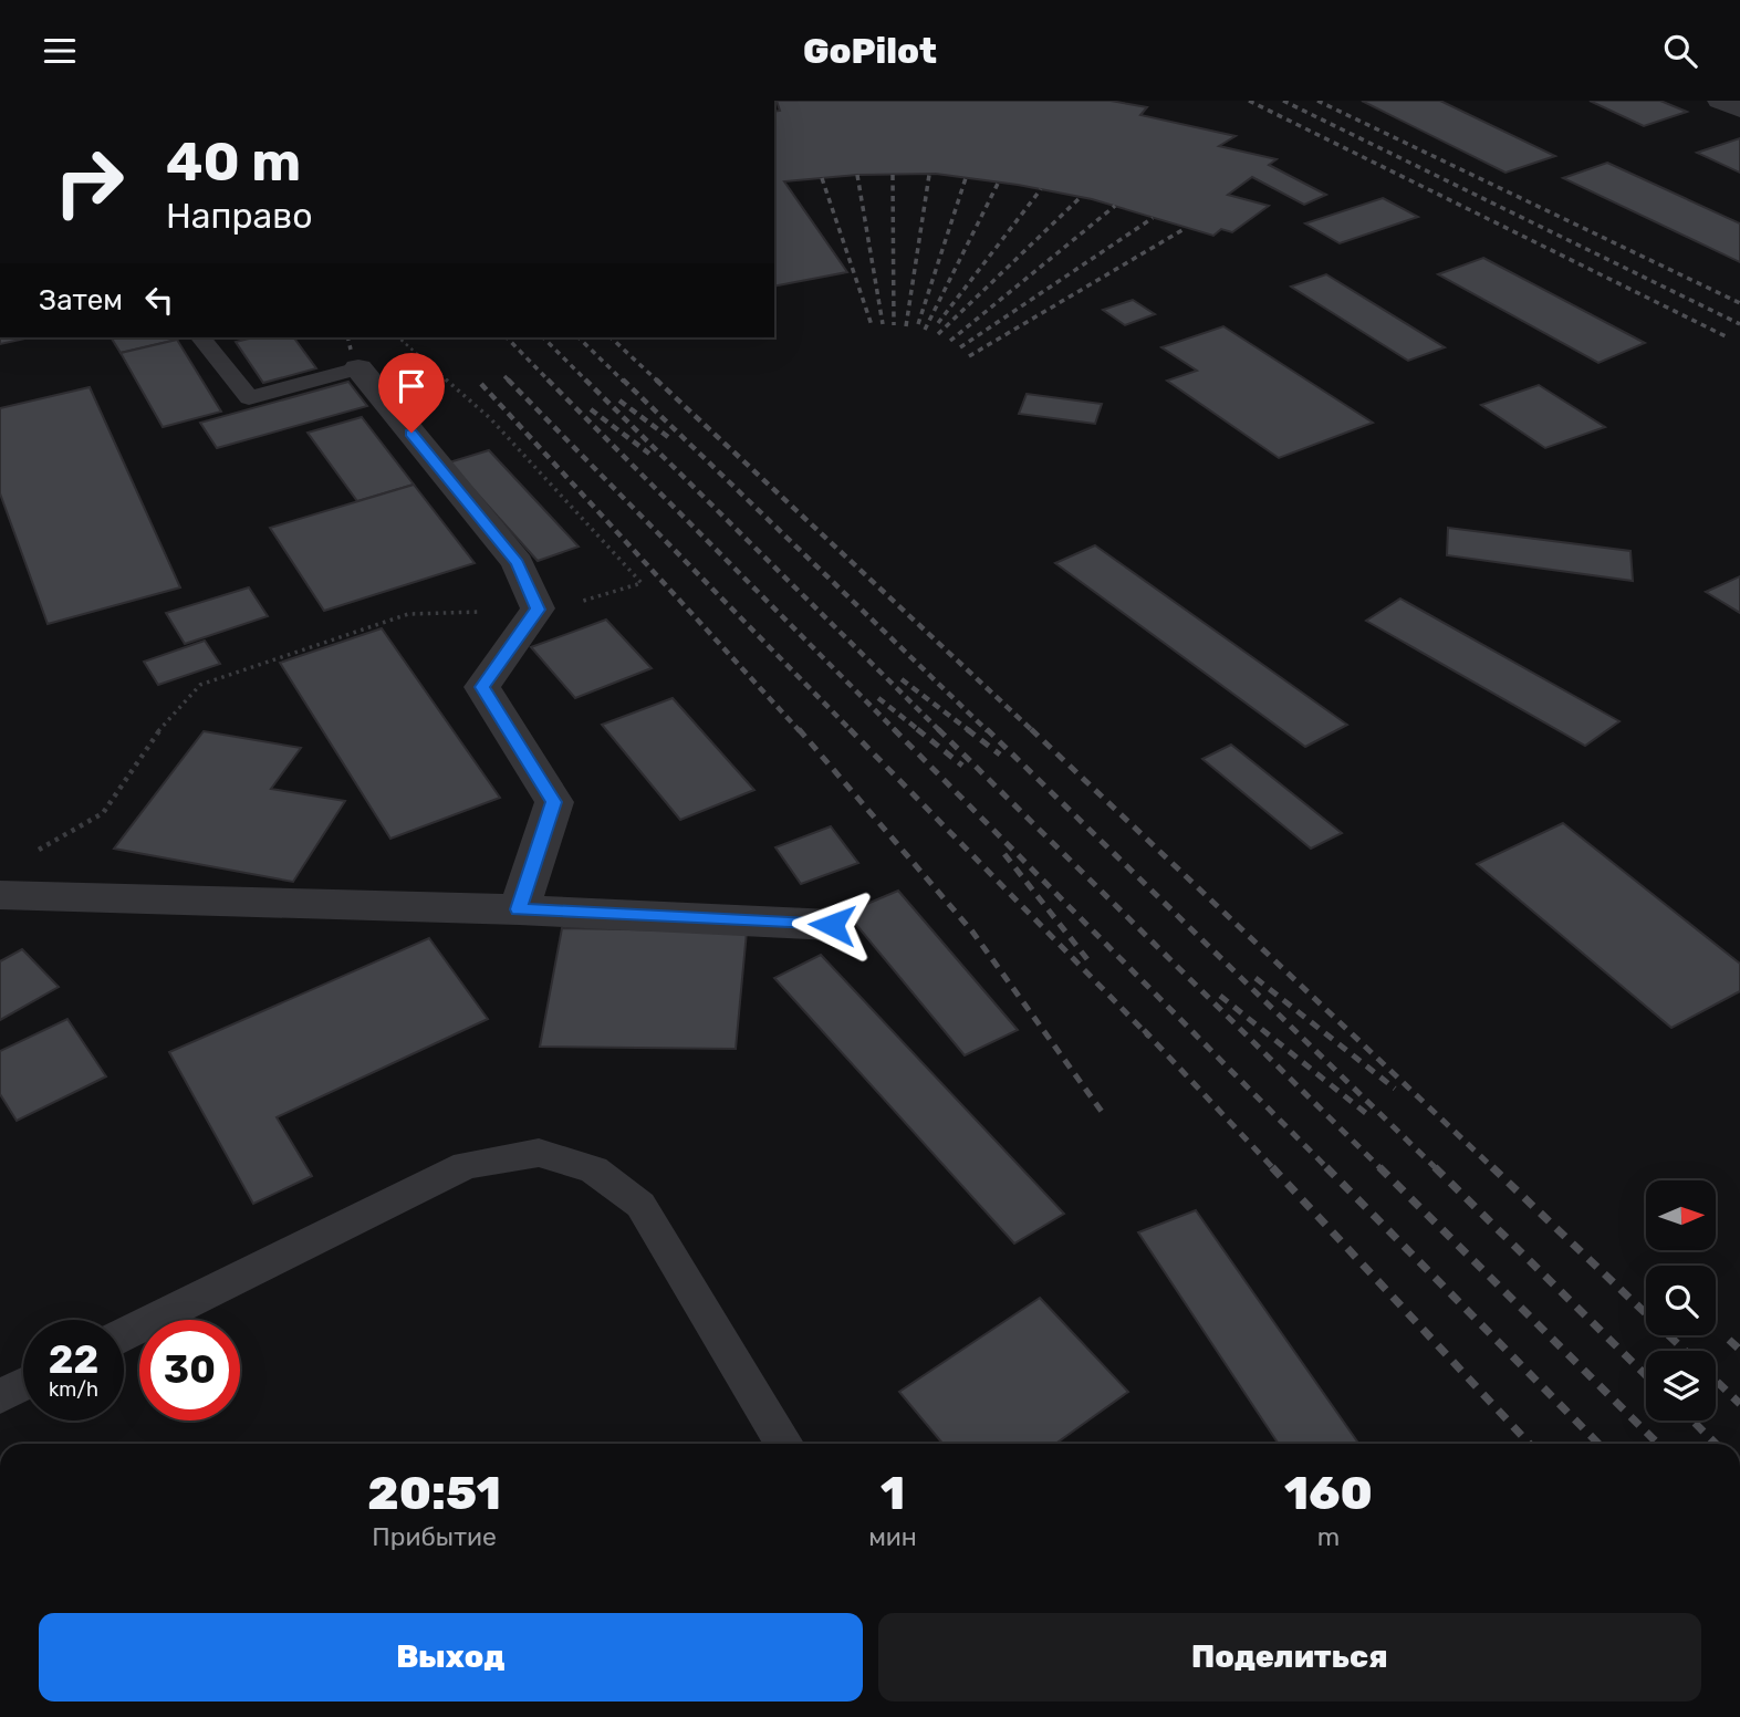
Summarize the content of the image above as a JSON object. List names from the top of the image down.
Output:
{
  "north": "right",
  "page": {
    "header": "GoPilot",
    "turn": ["40 m", "Направо"],
    "then": "Затем",
    "speed": "22 km/h",
    "limit": "30",
    "eta": [
      "20:51",
      "Прибытие",
      "1",
      "мин",
      "160",
      "m"
    ],
    "buttons": ["Выход", "Поделиться"]
  }
}
